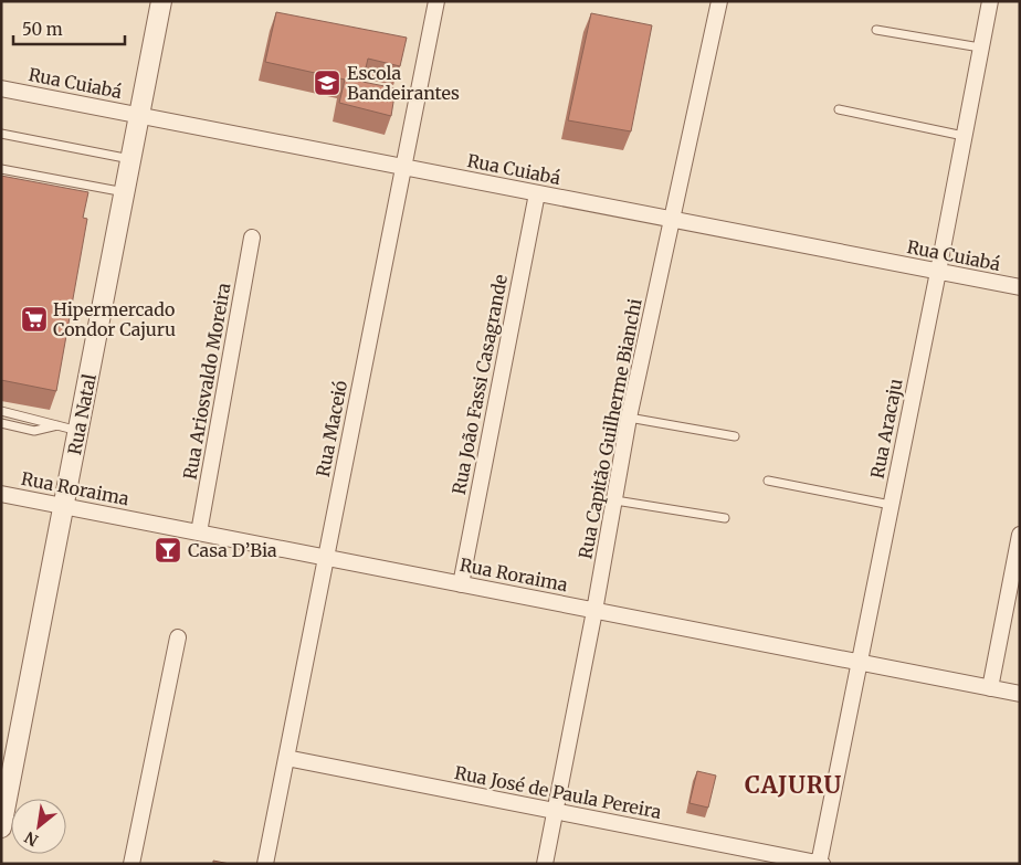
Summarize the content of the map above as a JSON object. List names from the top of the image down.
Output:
{
  "streets": {
    "street": [
      "Rua Cuiabá",
      "Rua Ariosvaldo Moreira",
      "Rua João Fassi Casagrande",
      "Rua Natal",
      "Rua Maceió",
      "Rua Capitão Guilherme Bianchi",
      "Rua Aracaju",
      "Rua Roraima",
      "Rua José de Paula Pereira"
    ]
  },
  "crossings": [
    ["Rua Cuiabá", "Rua João Fassi Casagrande"],
    ["Rua Cuiabá", "Rua Natal"],
    ["Rua Cuiabá", "Rua Maceió"],
    ["Rua Cuiabá", "Rua Capitão Guilherme Bianchi"],
    ["Rua Cuiabá", "Rua Aracaju"],
    ["Rua Ariosvaldo Moreira", "Rua Roraima"],
    ["Rua João Fassi Casagrande", "Rua Roraima"],
    ["Rua Natal", "Rua Roraima"],
    ["Rua Maceió", "Rua Roraima"],
    ["Rua Maceió", "Rua José de Paula Pereira"],
    ["Rua Capitão Guilherme Bianchi", "Rua Roraima"],
    ["Rua Capitão Guilherme Bianchi", "Rua José de Paula Pereira"],
    ["Rua Aracaju", "Rua Roraima"],
    ["Rua Aracaju", "Rua José de Paula Pereira"]
  ],
  "districts": ["CAJURU"],
  "places": {
    "school or university": ["Escola Bandeirantes"],
    "supermarket": ["Hipermercado Condor Cajuru"],
    "bar": ["Casa D’Bia"]
  },
  "scale_bar": "50 m",
  "north": "bottom left"
}
